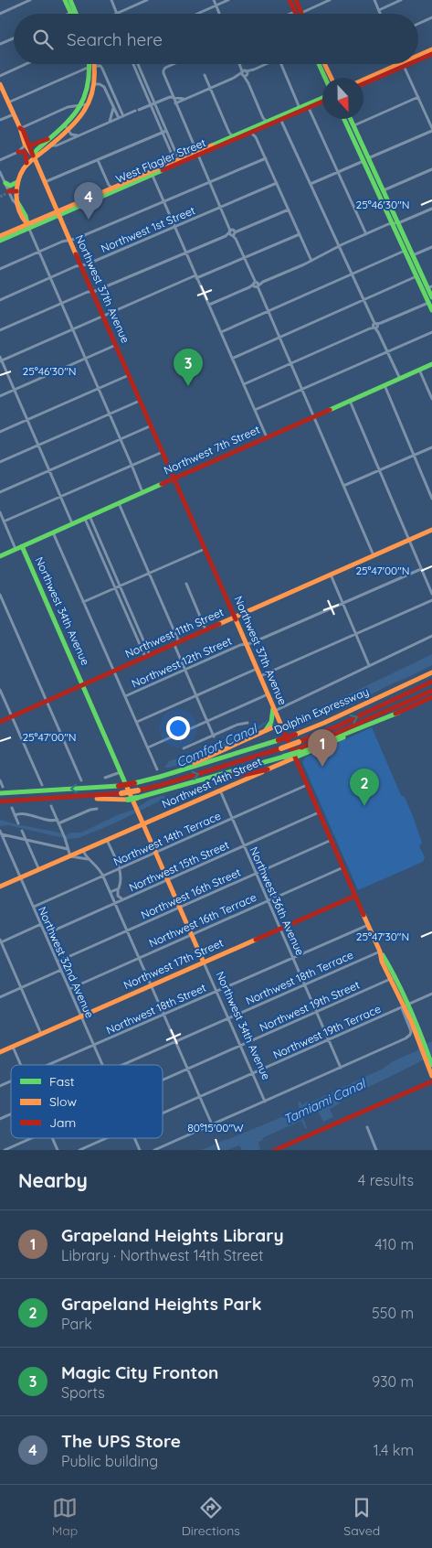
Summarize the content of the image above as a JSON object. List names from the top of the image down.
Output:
{
  "streets": {
    "main road": [
      "West Flagler Street",
      "Northwest 37th Avenue",
      "Northwest 7th Street",
      "Northwest 34th Avenue",
      "Northwest 11th Street",
      "Dolphin Expressway",
      "Northwest 14th Street",
      "Northwest 17th Street"
    ],
    "street": [
      "Northwest 1st Street",
      "Northwest 12th Street",
      "Northwest 14th Terrace",
      "Northwest 15th Street",
      "Northwest 16th Street",
      "Northwest 36th Avenue",
      "Northwest 16th Terrace",
      "Northwest 32nd Avenue",
      "Northwest 18th Terrace",
      "Northwest 19th Street",
      "Northwest 18th Street",
      "Northwest 19th Terrace"
    ]
  },
  "crossings": [
    ["West Flagler Street", "Northwest 37th Avenue"],
    ["Northwest 1st Street", "Northwest 37th Avenue"],
    ["Northwest 37th Avenue", "Northwest 7th Street"],
    ["Northwest 37th Avenue", "Northwest 11th Street"],
    ["Northwest 37th Avenue", "Northwest 12th Street"],
    ["Northwest 37th Avenue", "Northwest 14th Street"],
    ["Northwest 37th Avenue", "Northwest 14th Terrace"],
    ["Northwest 37th Avenue", "Northwest 15th Street"],
    ["Northwest 37th Avenue", "Northwest 16th Street"],
    ["Northwest 37th Avenue", "Northwest 16th Terrace"],
    ["Northwest 37th Avenue", "Northwest 17th Street"],
    ["Northwest 37th Avenue", "Northwest 18th Terrace"],
    ["Northwest 37th Avenue", "Northwest 19th Street"],
    ["Northwest 37th Avenue", "Northwest 18th Street"],
    ["Northwest 37th Avenue", "Northwest 19th Terrace"],
    ["Northwest 7th Street", "Northwest 34th Avenue"],
    ["Northwest 34th Avenue", "Northwest 11th Street"],
    ["Northwest 34th Avenue", "Northwest 14th Street"],
    ["Northwest 34th Avenue", "Northwest 14th Terrace"],
    ["Northwest 34th Avenue", "Northwest 15th Street"],
    ["Northwest 34th Avenue", "Northwest 16th Street"],
    ["Northwest 34th Avenue", "Northwest 16th Terrace"],
    ["Northwest 34th Avenue", "Northwest 17th Street"],
    ["Northwest 34th Avenue", "Northwest 18th Terrace"],
    ["Northwest 34th Avenue", "Northwest 19th Street"],
    ["Northwest 34th Avenue", "Northwest 18th Street"],
    ["Northwest 34th Avenue", "Northwest 19th Terrace"],
    ["Northwest 14th Street", "Northwest 36th Avenue"],
    ["Northwest 14th Street", "Northwest 32nd Avenue"],
    ["Northwest 14th Terrace", "Northwest 36th Avenue"],
    ["Northwest 14th Terrace", "Northwest 32nd Avenue"],
    ["Northwest 15th Street", "Northwest 36th Avenue"],
    ["Northwest 15th Street", "Northwest 32nd Avenue"],
    ["Northwest 16th Street", "Northwest 36th Avenue"],
    ["Northwest 16th Street", "Northwest 32nd Avenue"],
    ["Northwest 36th Avenue", "Northwest 16th Terrace"],
    ["Northwest 36th Avenue", "Northwest 17th Street"],
    ["Northwest 36th Avenue", "Northwest 18th Terrace"],
    ["Northwest 36th Avenue", "Northwest 19th Street"],
    ["Northwest 36th Avenue", "Northwest 18th Street"],
    ["Northwest 36th Avenue", "Northwest 19th Terrace"],
    ["Northwest 16th Terrace", "Northwest 32nd Avenue"],
    ["Northwest 32nd Avenue", "Northwest 17th Street"],
    ["Northwest 32nd Avenue", "Northwest 18th Street"]
  ],
  "water": ["Comfort Canal", "Tamiami Canal"],
  "legend": ["Fast", "Slow", "Jam"],
  "north": "bottom",
  "page": {
    "search": "Search here",
    "pins": [
      "4",
      "3",
      "1",
      "2"
    ],
    "heading": ["Nearby", "4 results"],
    "list": [
      {
        "mark": "1",
        "name": "Grapeland Heights Library",
        "note": "Library · Northwest 14th Street",
        "value": "410 m"
      },
      {
        "mark": "2",
        "name": "Grapeland Heights Park",
        "note": "Park",
        "value": "550 m"
      },
      {
        "mark": "3",
        "name": "Magic City Fronton",
        "note": "Sports",
        "value": "930 m"
      },
      {
        "mark": "4",
        "name": "The UPS Store",
        "note": "Public building",
        "value": "1.4 km"
      }
    ],
    "nav": ["Map", "Directions", "Saved"]
  },
  "coordinates": [
    "25°46'30\"N",
    "25°47'00\"N",
    "25°47'30\"N",
    "80°15'00\"W"
  ]
}
